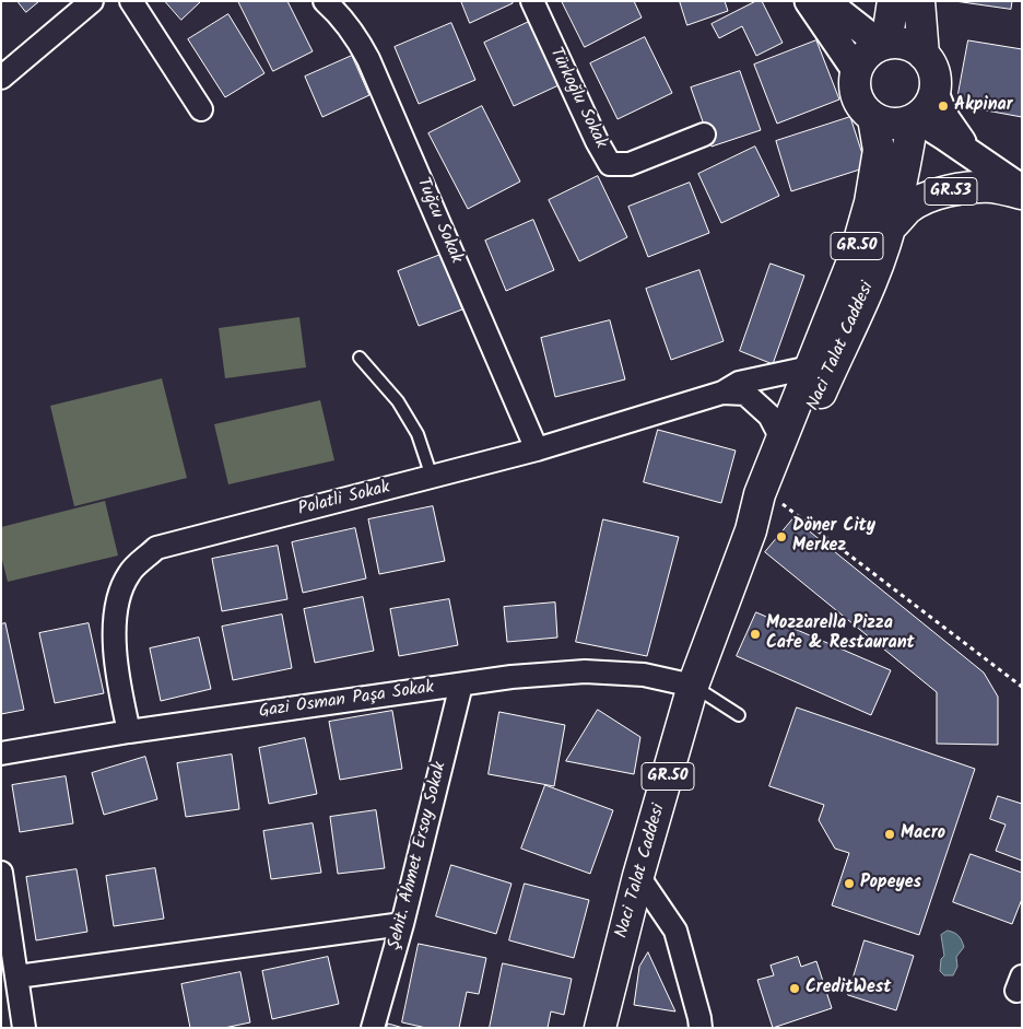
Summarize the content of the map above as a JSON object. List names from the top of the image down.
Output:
{
  "streets": {
    "main road": ["GR.53", "GR.50", "Naci Talat Caddesi"],
    "street": [
      "Türkoğlu Sokak",
      "Tuğcu Sokak",
      "Polatli Sokak",
      "Gazi Osman Paşa Sokak",
      "Şehit. Ahmet Ersoy Sokak"
    ]
  },
  "crossings": [
    ["GR.53", "GR.50"],
    ["GR.53", "Naci Talat Caddesi"],
    ["Tuğcu Sokak", "Polatli Sokak"],
    ["GR.50", "Naci Talat Caddesi"],
    ["Naci Talat Caddesi", "Polatli Sokak"],
    ["Naci Talat Caddesi", "Gazi Osman Paşa Sokak"],
    ["Polatli Sokak", "Gazi Osman Paşa Sokak"],
    ["Gazi Osman Paşa Sokak", "Şehit. Ahmet Ersoy Sokak"]
  ],
  "places": [
    "Akpinar",
    "Döner City Merkez",
    "Mozzarella Pizza Cafe & Restaurant",
    "Macro",
    "Popeyes",
    "CreditWest"
  ]
}
